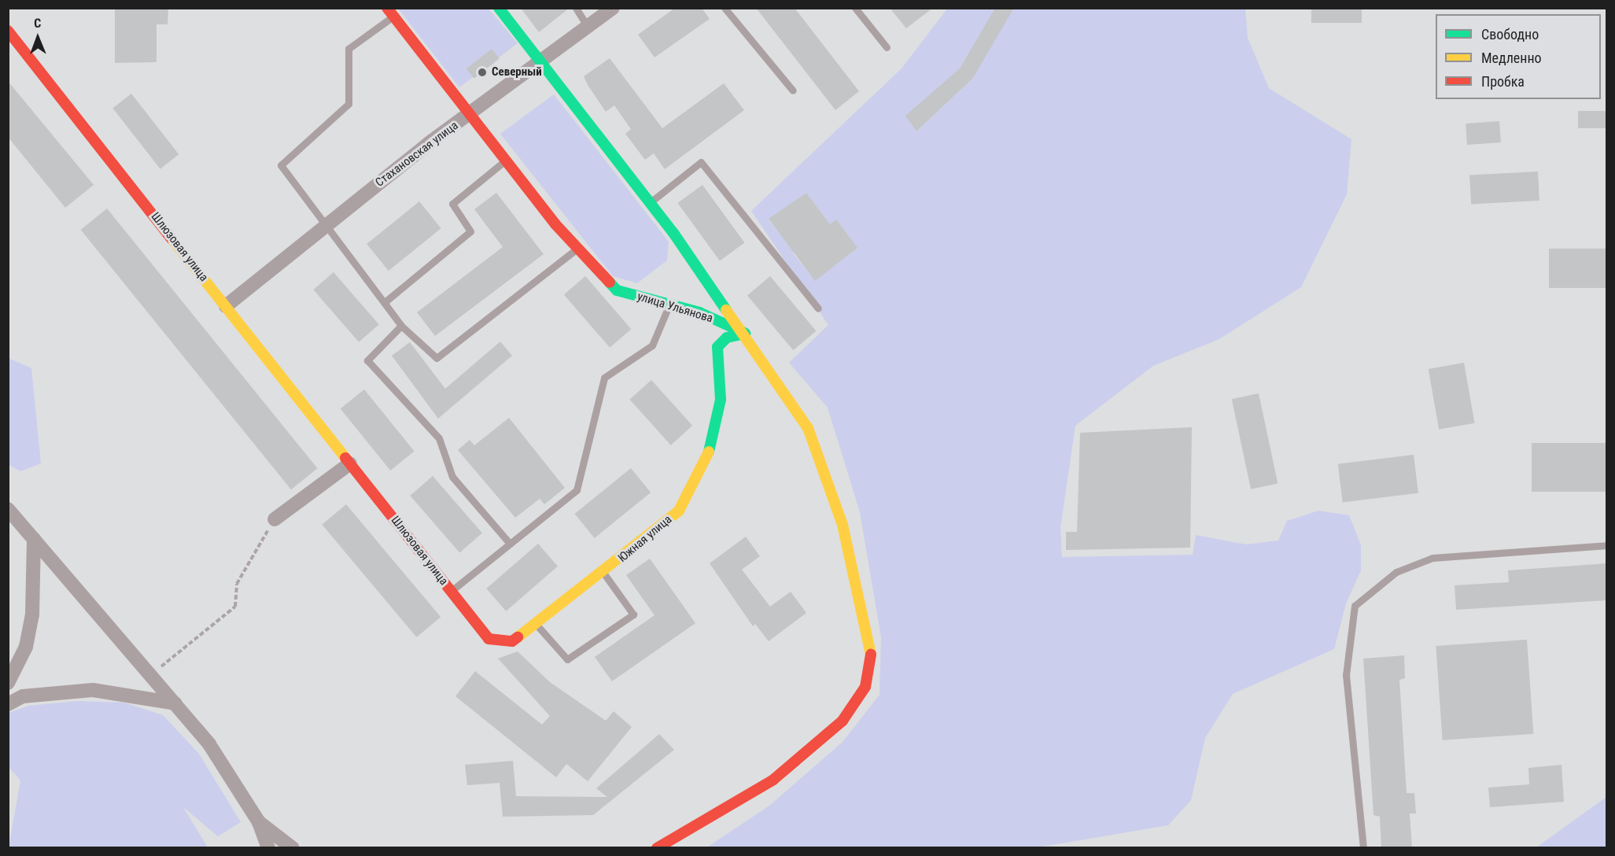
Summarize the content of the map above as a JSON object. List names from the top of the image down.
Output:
{
  "streets": {
    "street": [
      "Стахановская улица",
      "Шлюзовая улица",
      "улица Ульянова",
      "Южная улица"
    ]
  },
  "crossings": [
    ["Стахановская улица", "Шлюзовая улица"],
    ["Стахановская улица", "улица Ульянова"],
    ["Шлюзовая улица", "Южная улица"],
    ["улица Ульянова", "Южная улица"]
  ],
  "places": ["Северный"],
  "legend": ["Свободно", "Медленно", "Пробка"],
  "north": "top"
}
